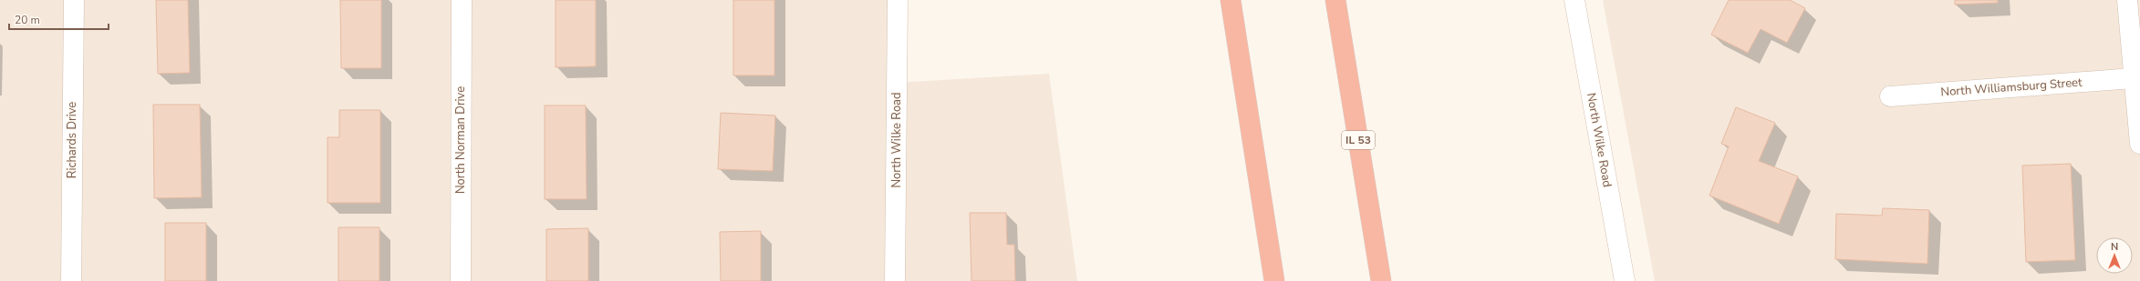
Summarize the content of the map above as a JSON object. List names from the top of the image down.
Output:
{
  "streets": {
    "highway": ["IL 53"],
    "street": [
      "North Williamsburg Street",
      "Richards Drive",
      "North Norman Drive",
      "North Wilke Road"
    ]
  },
  "scale_bar": "20 m",
  "north": "top"
}
